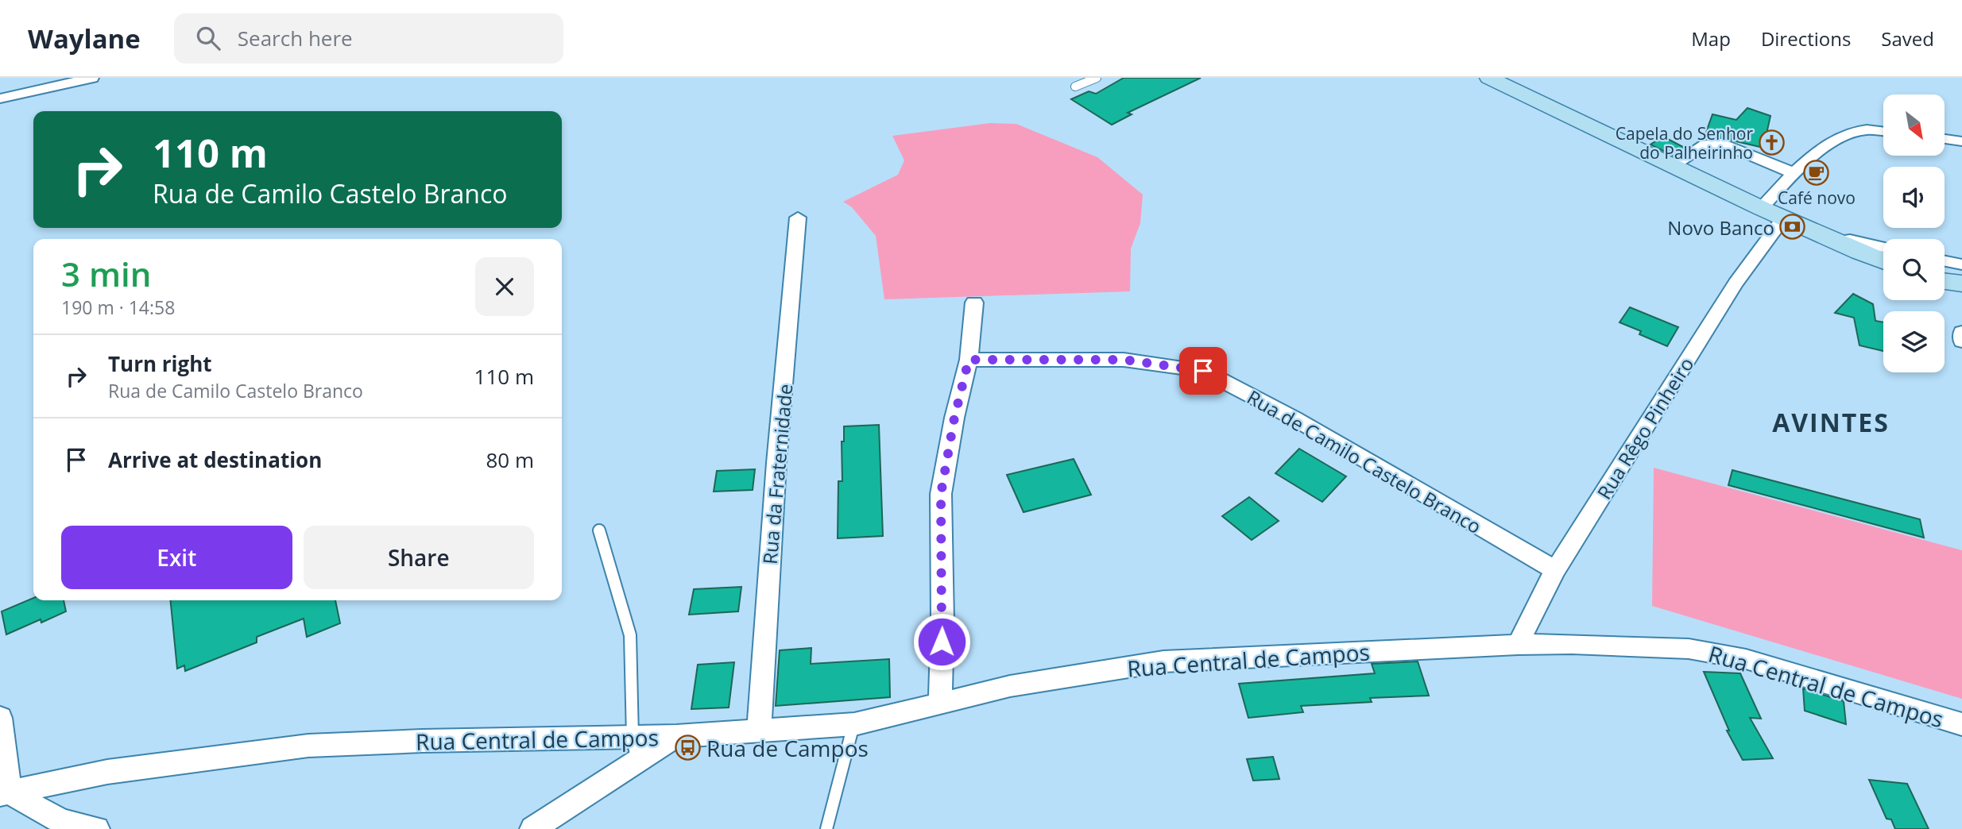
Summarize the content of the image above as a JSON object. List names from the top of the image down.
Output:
{
  "streets": {
    "street": [
      "Rua Rêgo Pinheiro",
      "Rua de Camilo Castelo Branco",
      "Rua da Fraternidade",
      "Rua Central de Campos"
    ]
  },
  "crossings": [
    ["Rua Rêgo Pinheiro", "Rua de Camilo Castelo Branco"],
    ["Rua Rêgo Pinheiro", "Rua Central de Campos"],
    ["Rua da Fraternidade", "Rua Central de Campos"]
  ],
  "districts": ["AVINTES"],
  "places": {
    "church": ["Capela do Senhor do Palheirinho"],
    "cafe": ["Café novo"],
    "bank": ["Novo Banco"],
    "bus stop": ["Rua de Campos"]
  },
  "north": "bottom right",
  "page": {
    "header": "Waylane",
    "search": "Search here",
    "nav": ["Map", "Directions", "Saved"],
    "turn": ["110 m", "Rua de Camilo Castelo Branco"],
    "heading": ["3 min", "190 m · 14:58"],
    "list": [
      {
        "name": "Turn right",
        "note": "Rua de Camilo Castelo Branco",
        "value": "110 m"
      },
      {
        "name": "Arrive at destination",
        "value": "80 m"
      }
    ],
    "buttons": ["Exit", "Share"]
  }
}
